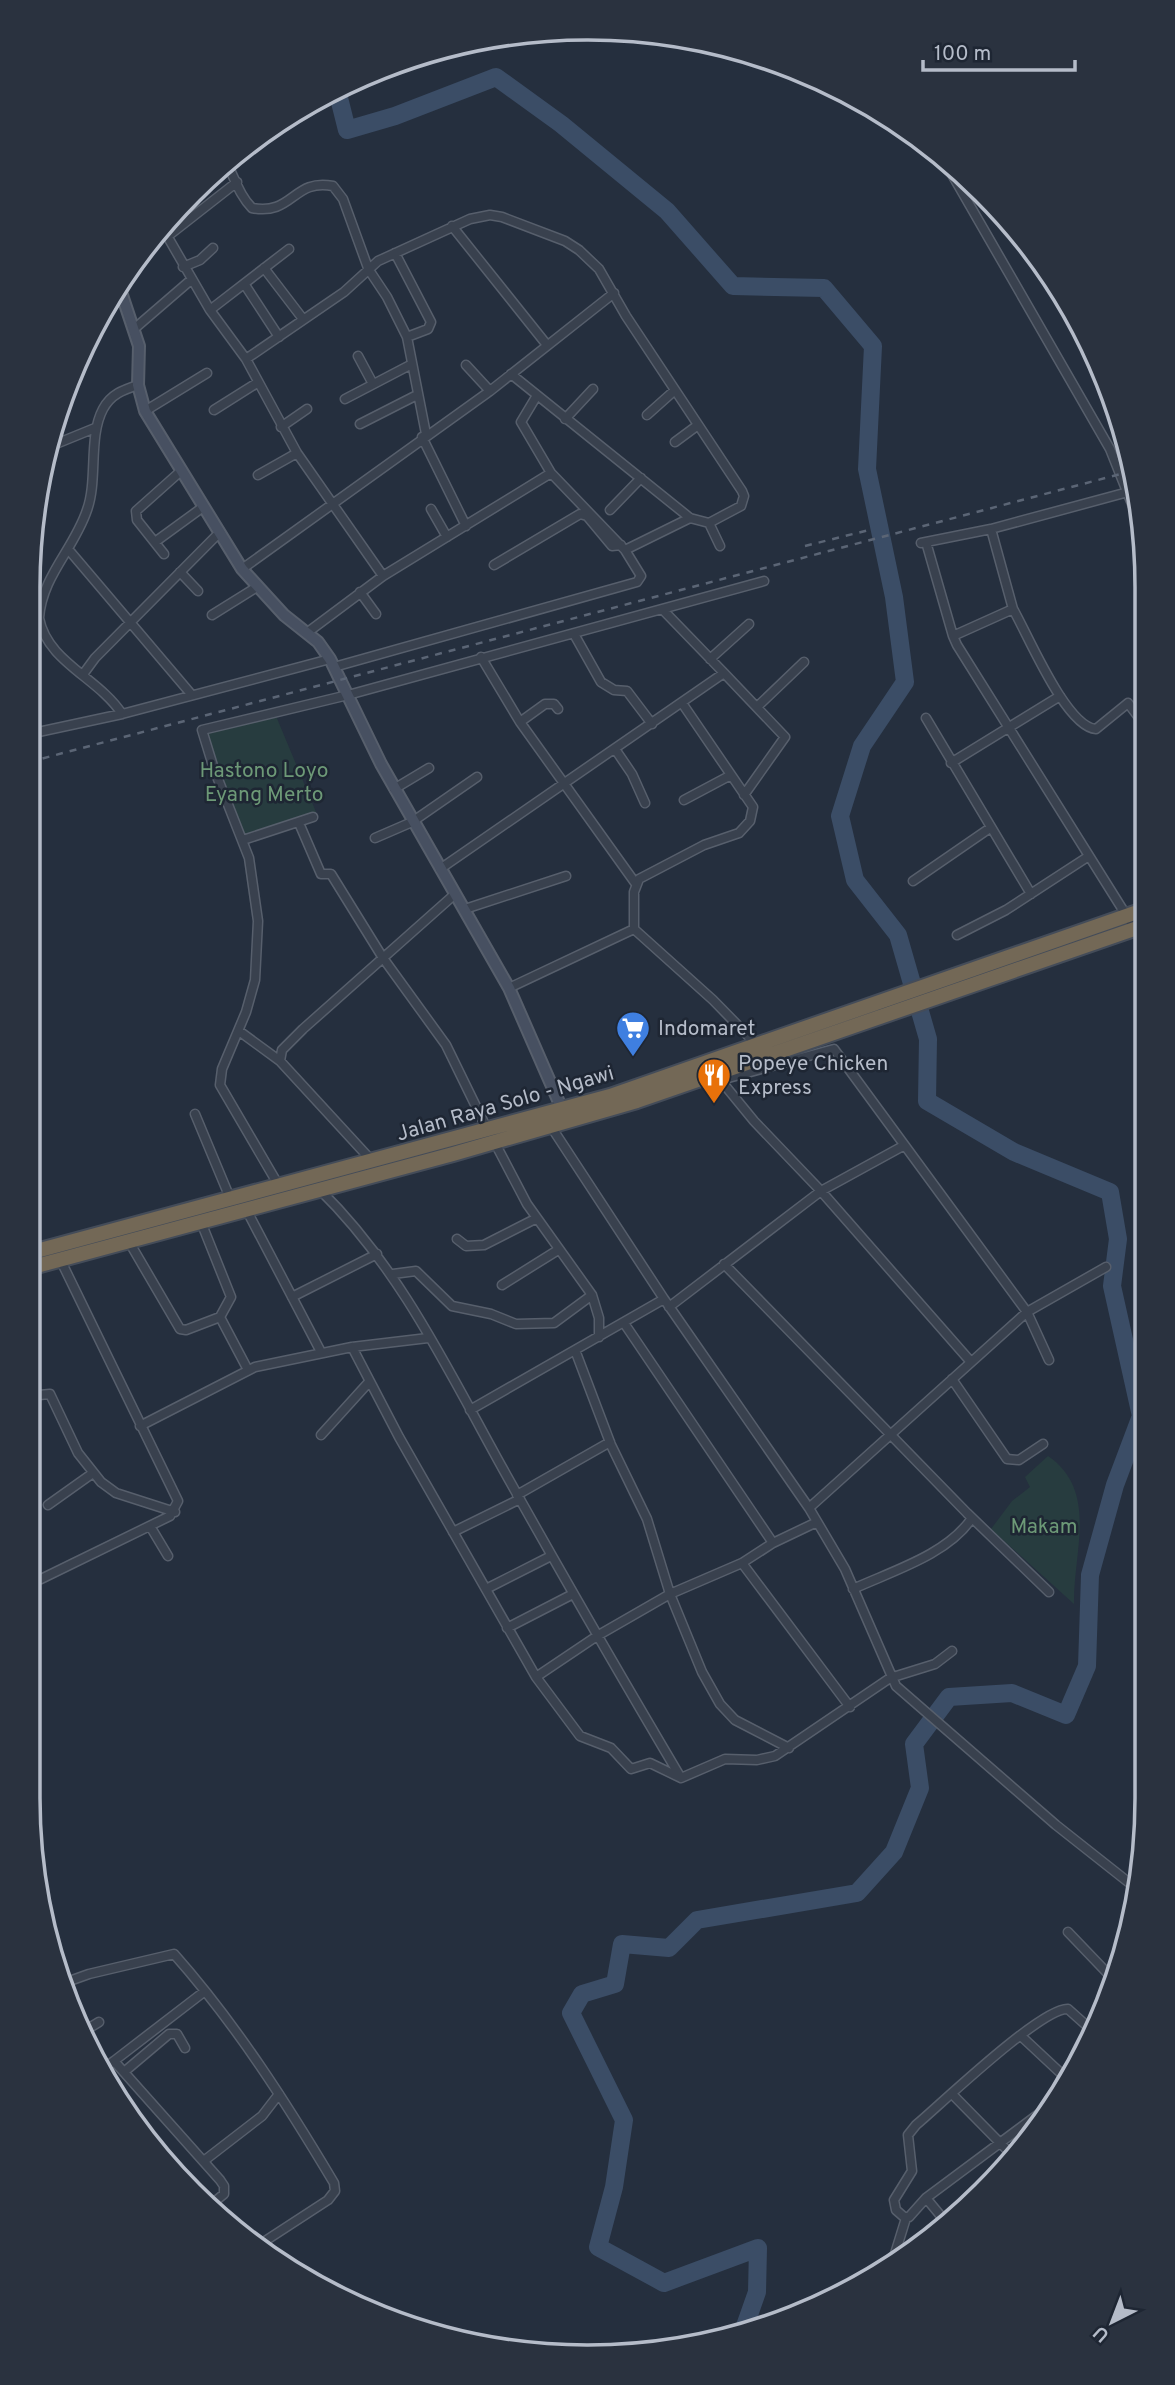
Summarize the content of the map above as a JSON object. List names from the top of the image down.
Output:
{
  "streets": {
    "highway": ["Jalan Raya Solo - Ngawi"]
  },
  "parks": ["Hastono Loyo Eyang Merto", "Makam"],
  "places": {
    "supermarket": ["Indomaret"],
    "restaurant": ["Popeye Chicken Express"]
  },
  "scale_bar": "100 m",
  "north": "bottom left"
}
